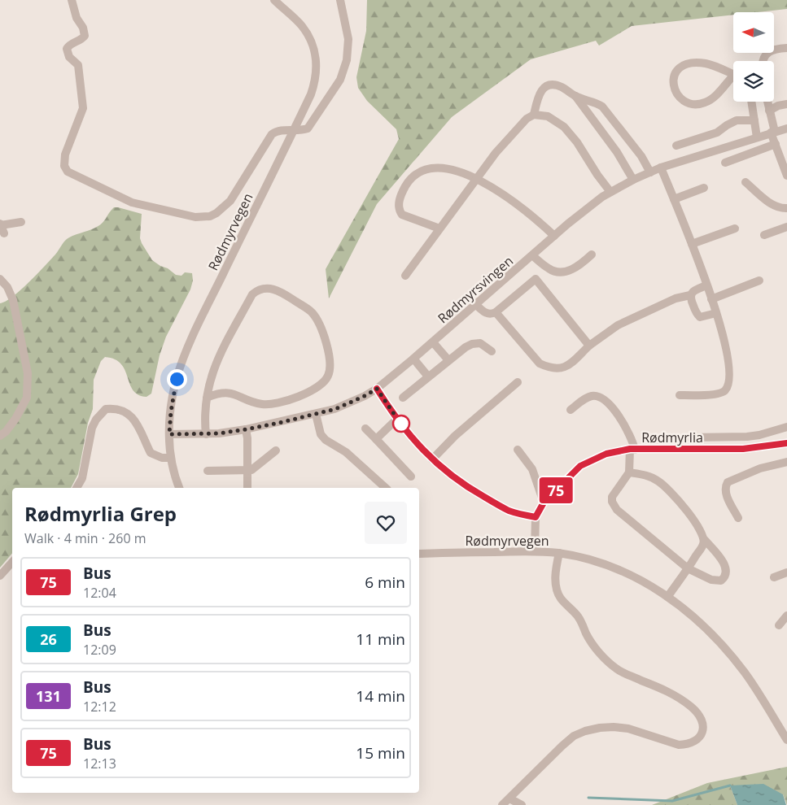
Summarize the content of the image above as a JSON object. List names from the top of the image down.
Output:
{
  "streets": {
    "street": ["Rødmyrvegen", "Rødmyrsvingen", "Rødmyrlia"]
  },
  "crossings": [
    ["Rødmyrvegen", "Rødmyrsvingen"],
    ["Rødmyrvegen", "Rødmyrlia"]
  ],
  "lines": ["bus line 75"],
  "north": "left",
  "page": {
    "on_map": "75",
    "heading": ["Rødmyrlia Grep", "Walk · 4 min · 260 m"],
    "list": [
      {
        "mark": "75",
        "name": "Bus",
        "note": "12:04",
        "value": "6 min"
      },
      {
        "mark": "26",
        "name": "Bus",
        "note": "12:09",
        "value": "11 min"
      },
      {
        "mark": "131",
        "name": "Bus",
        "note": "12:12",
        "value": "14 min"
      },
      {
        "mark": "75",
        "name": "Bus",
        "note": "12:13",
        "value": "15 min"
      }
    ]
  }
}
